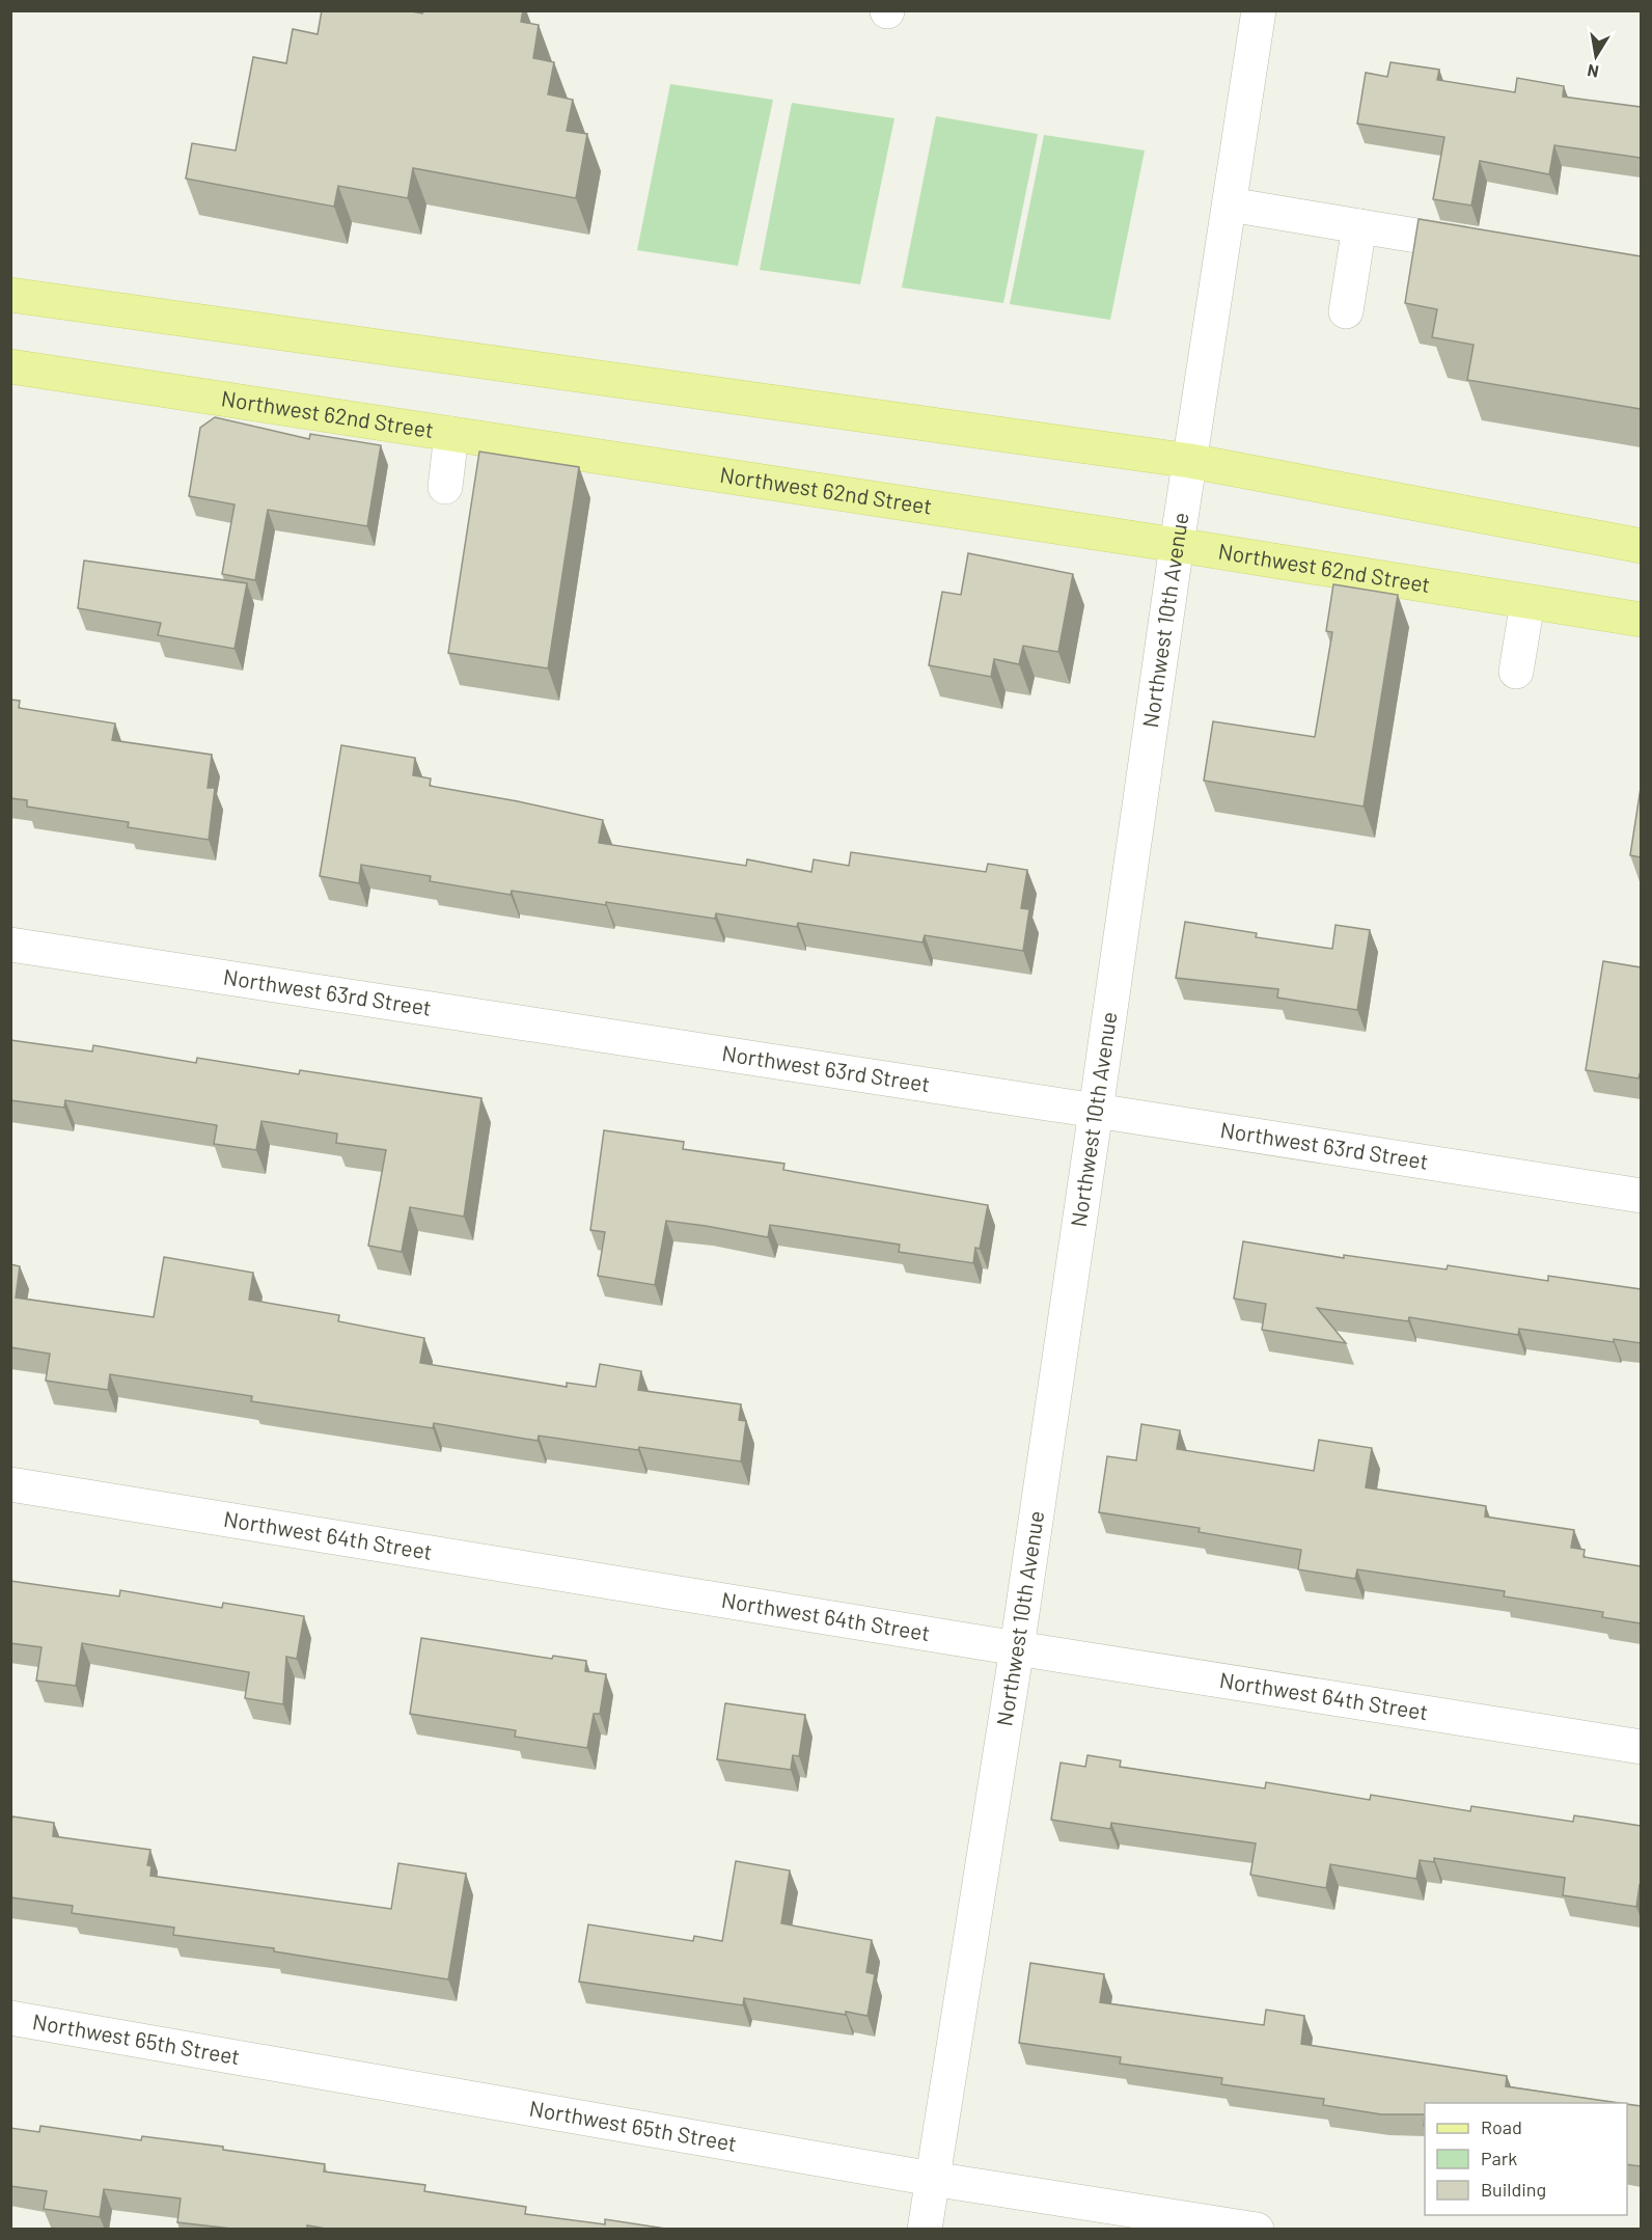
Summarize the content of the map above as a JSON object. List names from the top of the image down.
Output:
{
  "streets": {
    "main road": ["Northwest 62nd Street"],
    "street": [
      "Northwest 10th Avenue",
      "Northwest 63rd Street",
      "Northwest 64th Street",
      "Northwest 65th Street"
    ]
  },
  "crossings": [
    ["Northwest 62nd Street", "Northwest 10th Avenue"],
    ["Northwest 10th Avenue", "Northwest 63rd Street"],
    ["Northwest 10th Avenue", "Northwest 64th Street"],
    ["Northwest 10th Avenue", "Northwest 65th Street"]
  ],
  "legend": ["Road", "Park", "Building"],
  "north": "bottom"
}
